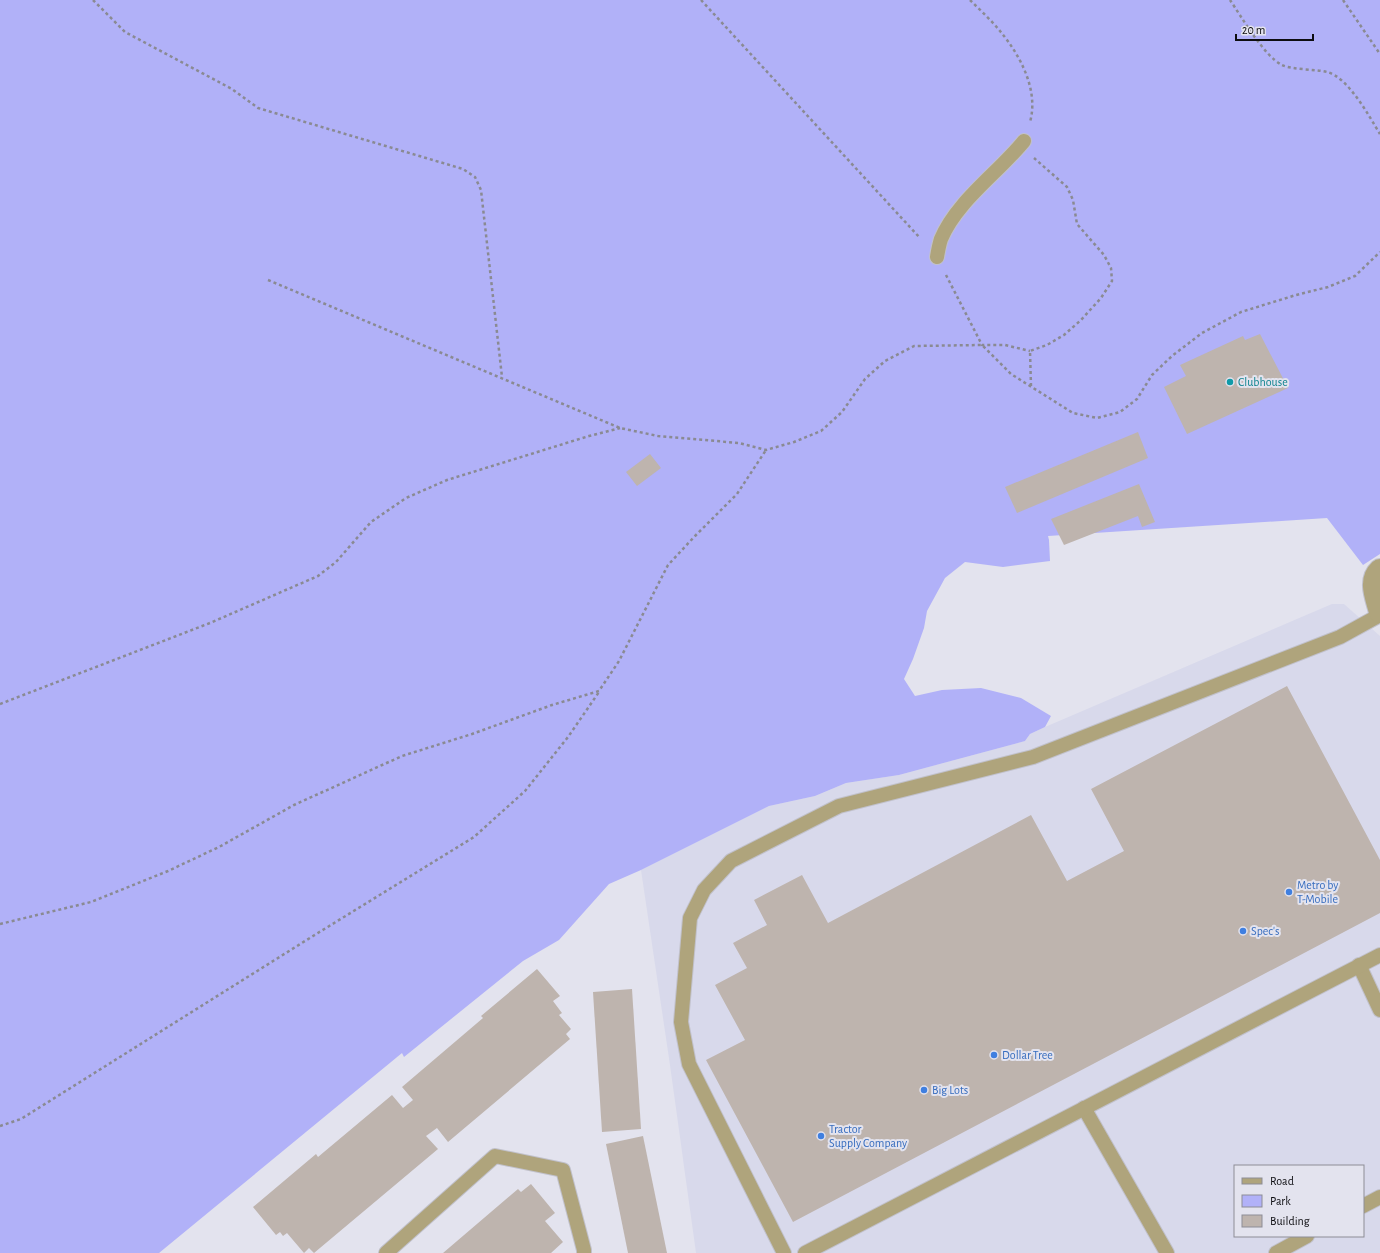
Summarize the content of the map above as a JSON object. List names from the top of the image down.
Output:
{
  "places": [
    "Clubhouse",
    "Metro by T-Mobile",
    "Spec's",
    "Dollar Tree",
    "Big Lots",
    "Tractor Supply Company"
  ],
  "legend": ["Road", "Park", "Building"],
  "scale_bar": "20 m"
}
